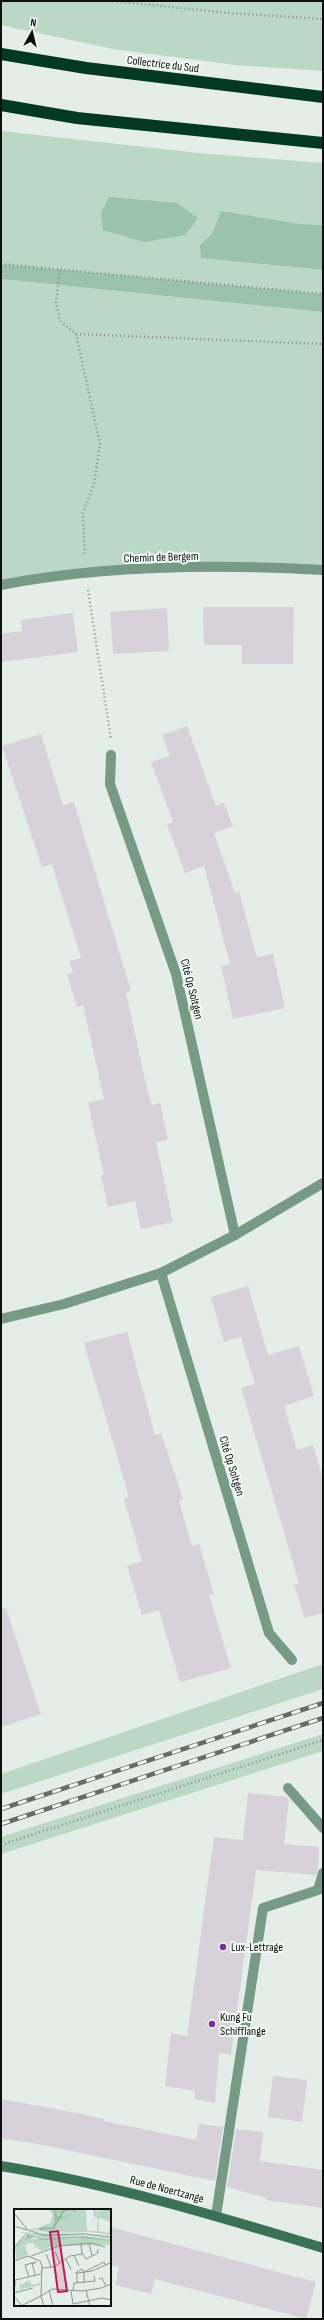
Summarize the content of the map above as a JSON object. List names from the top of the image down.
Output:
{
  "streets": {
    "highway": ["Collectrice du Sud"],
    "main road": ["Rue de Noertzange"],
    "street": ["Chemin de Bergem", "Cité Op Soltgen"]
  },
  "places": ["Lux-Lettrage", "Kung Fu Schifflange"],
  "north": "top"
}
